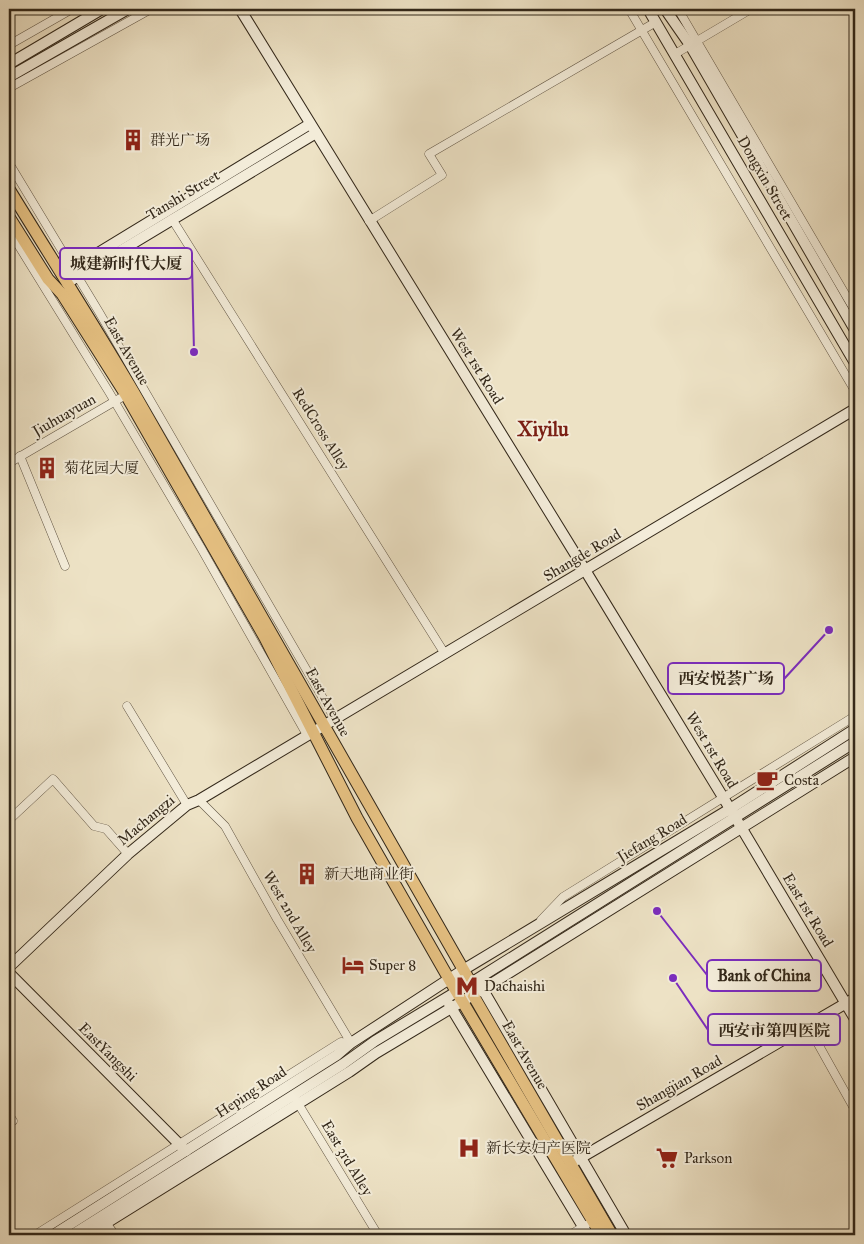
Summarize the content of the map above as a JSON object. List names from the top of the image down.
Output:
{
  "streets": {
    "main road": [
      "Dongxin Street",
      "Tanshi Street",
      "East Avenue",
      "West 1st Road",
      "Shangde Road",
      "Machangzi",
      "Jiefang Road",
      "East 1st Road",
      "EastYangshi",
      "Shangjian Road",
      "Heping Road"
    ],
    "street": [
      "Jiuhuayuan",
      "RedCross Alley",
      "West 2nd Alley",
      "East 3rd Alley"
    ]
  },
  "crossings": [
    ["Tanshi Street", "East Avenue"],
    ["Tanshi Street", "West 1st Road"],
    ["Tanshi Street", "RedCross Alley"],
    ["East Avenue", "Jiuhuayuan"],
    ["East Avenue", "Shangde Road"],
    ["East Avenue", "Machangzi"],
    ["East Avenue", "Jiefang Road"],
    ["East Avenue", "Shangjian Road"],
    ["East Avenue", "Heping Road"],
    ["West 1st Road", "Shangde Road"],
    ["West 1st Road", "Jiefang Road"],
    ["West 1st Road", "East 1st Road"],
    ["RedCross Alley", "Shangde Road"],
    ["Shangde Road", "Machangzi"],
    ["Machangzi", "West 2nd Alley"],
    ["Jiefang Road", "East 1st Road"],
    ["Jiefang Road", "Heping Road"],
    ["East 1st Road", "Shangjian Road"],
    ["West 2nd Alley", "Heping Road"],
    ["EastYangshi", "Heping Road"],
    ["Heping Road", "East 3rd Alley"]
  ],
  "districts": ["Xiyilu"],
  "places": {
    "building": ["群光广场", "菊花园大厦", "新天地商业街"],
    "other": [
      "城建新时代大厦",
      "西安悦荟广场",
      "Bank of China",
      "西安市第四医院"
    ],
    "cafe": ["Costa"],
    "hotel": ["Super 8"],
    "metro station": ["Dachaishi"],
    "hospital": ["新长安妇产医院"],
    "supermarket": ["Parkson"]
  }
}
